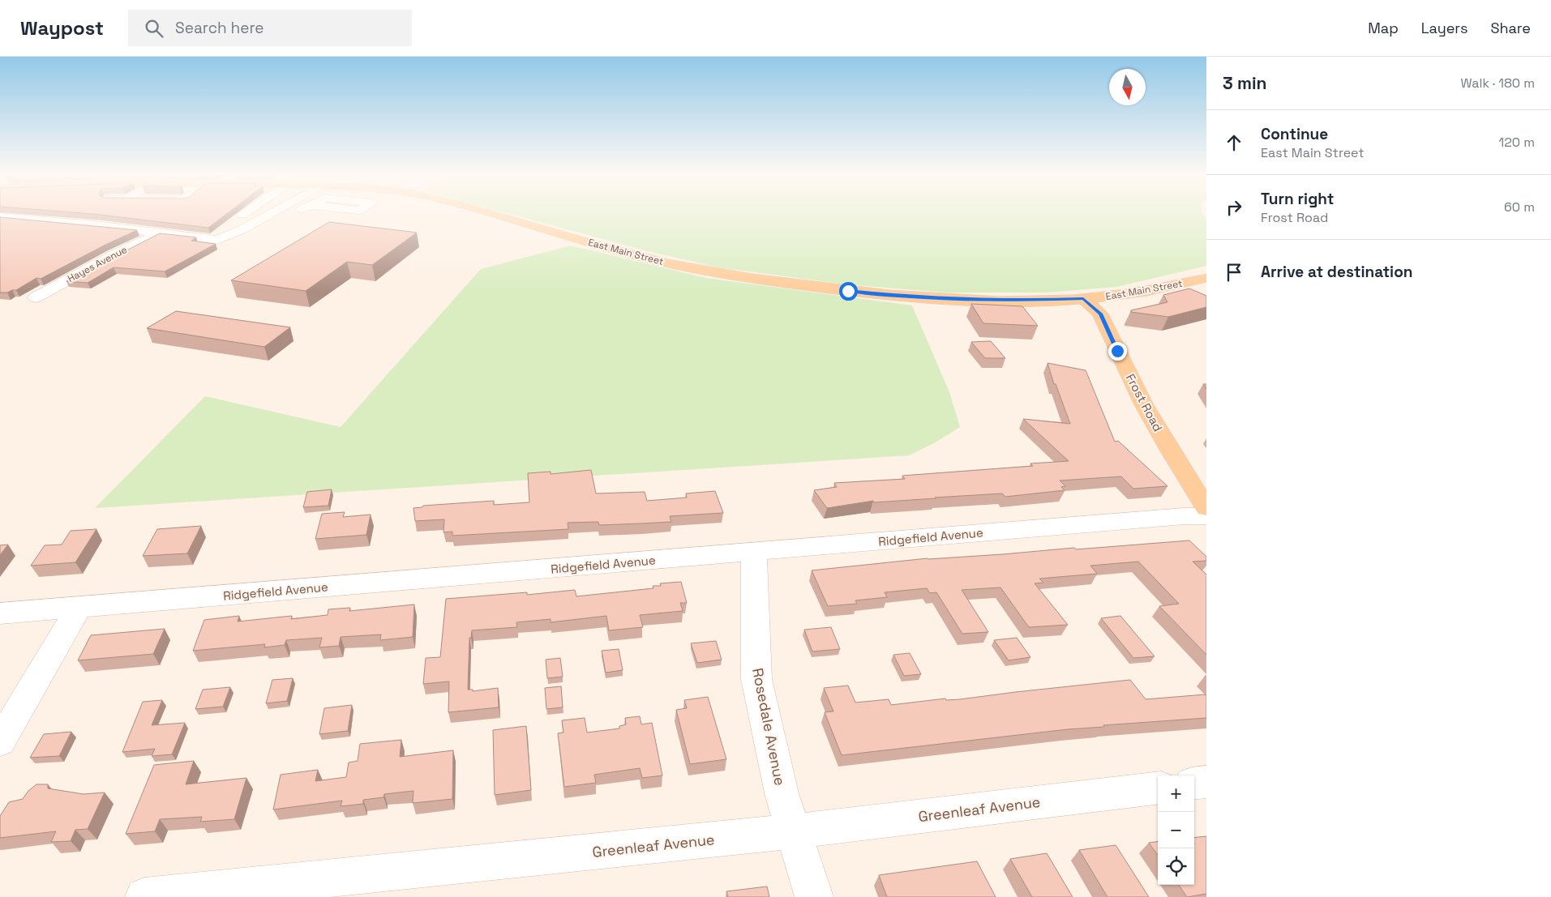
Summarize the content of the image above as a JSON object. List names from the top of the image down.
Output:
{
  "streets": {
    "main road": ["East Main Street", "Frost Road"],
    "street": [
      "Hayes Avenue",
      "Ridgefield Avenue",
      "Rosedale Avenue",
      "Greenleaf Avenue"
    ]
  },
  "crossings": [
    ["East Main Street", "Frost Road"],
    ["Ridgefield Avenue", "Rosedale Avenue"],
    ["Rosedale Avenue", "Greenleaf Avenue"]
  ],
  "north": "bottom",
  "page": {
    "header": "Waypost",
    "search": "Search here",
    "nav": ["Map", "Layers", "Share"],
    "heading": ["3 min", "Walk · 180 m"],
    "list": [
      ["Continue", "East Main Street", "120 m"],
      ["Turn right", "Frost Road", "60 m"],
      "Arrive at destination"
    ],
    "map_buttons": ["+", "−"]
  }
}
